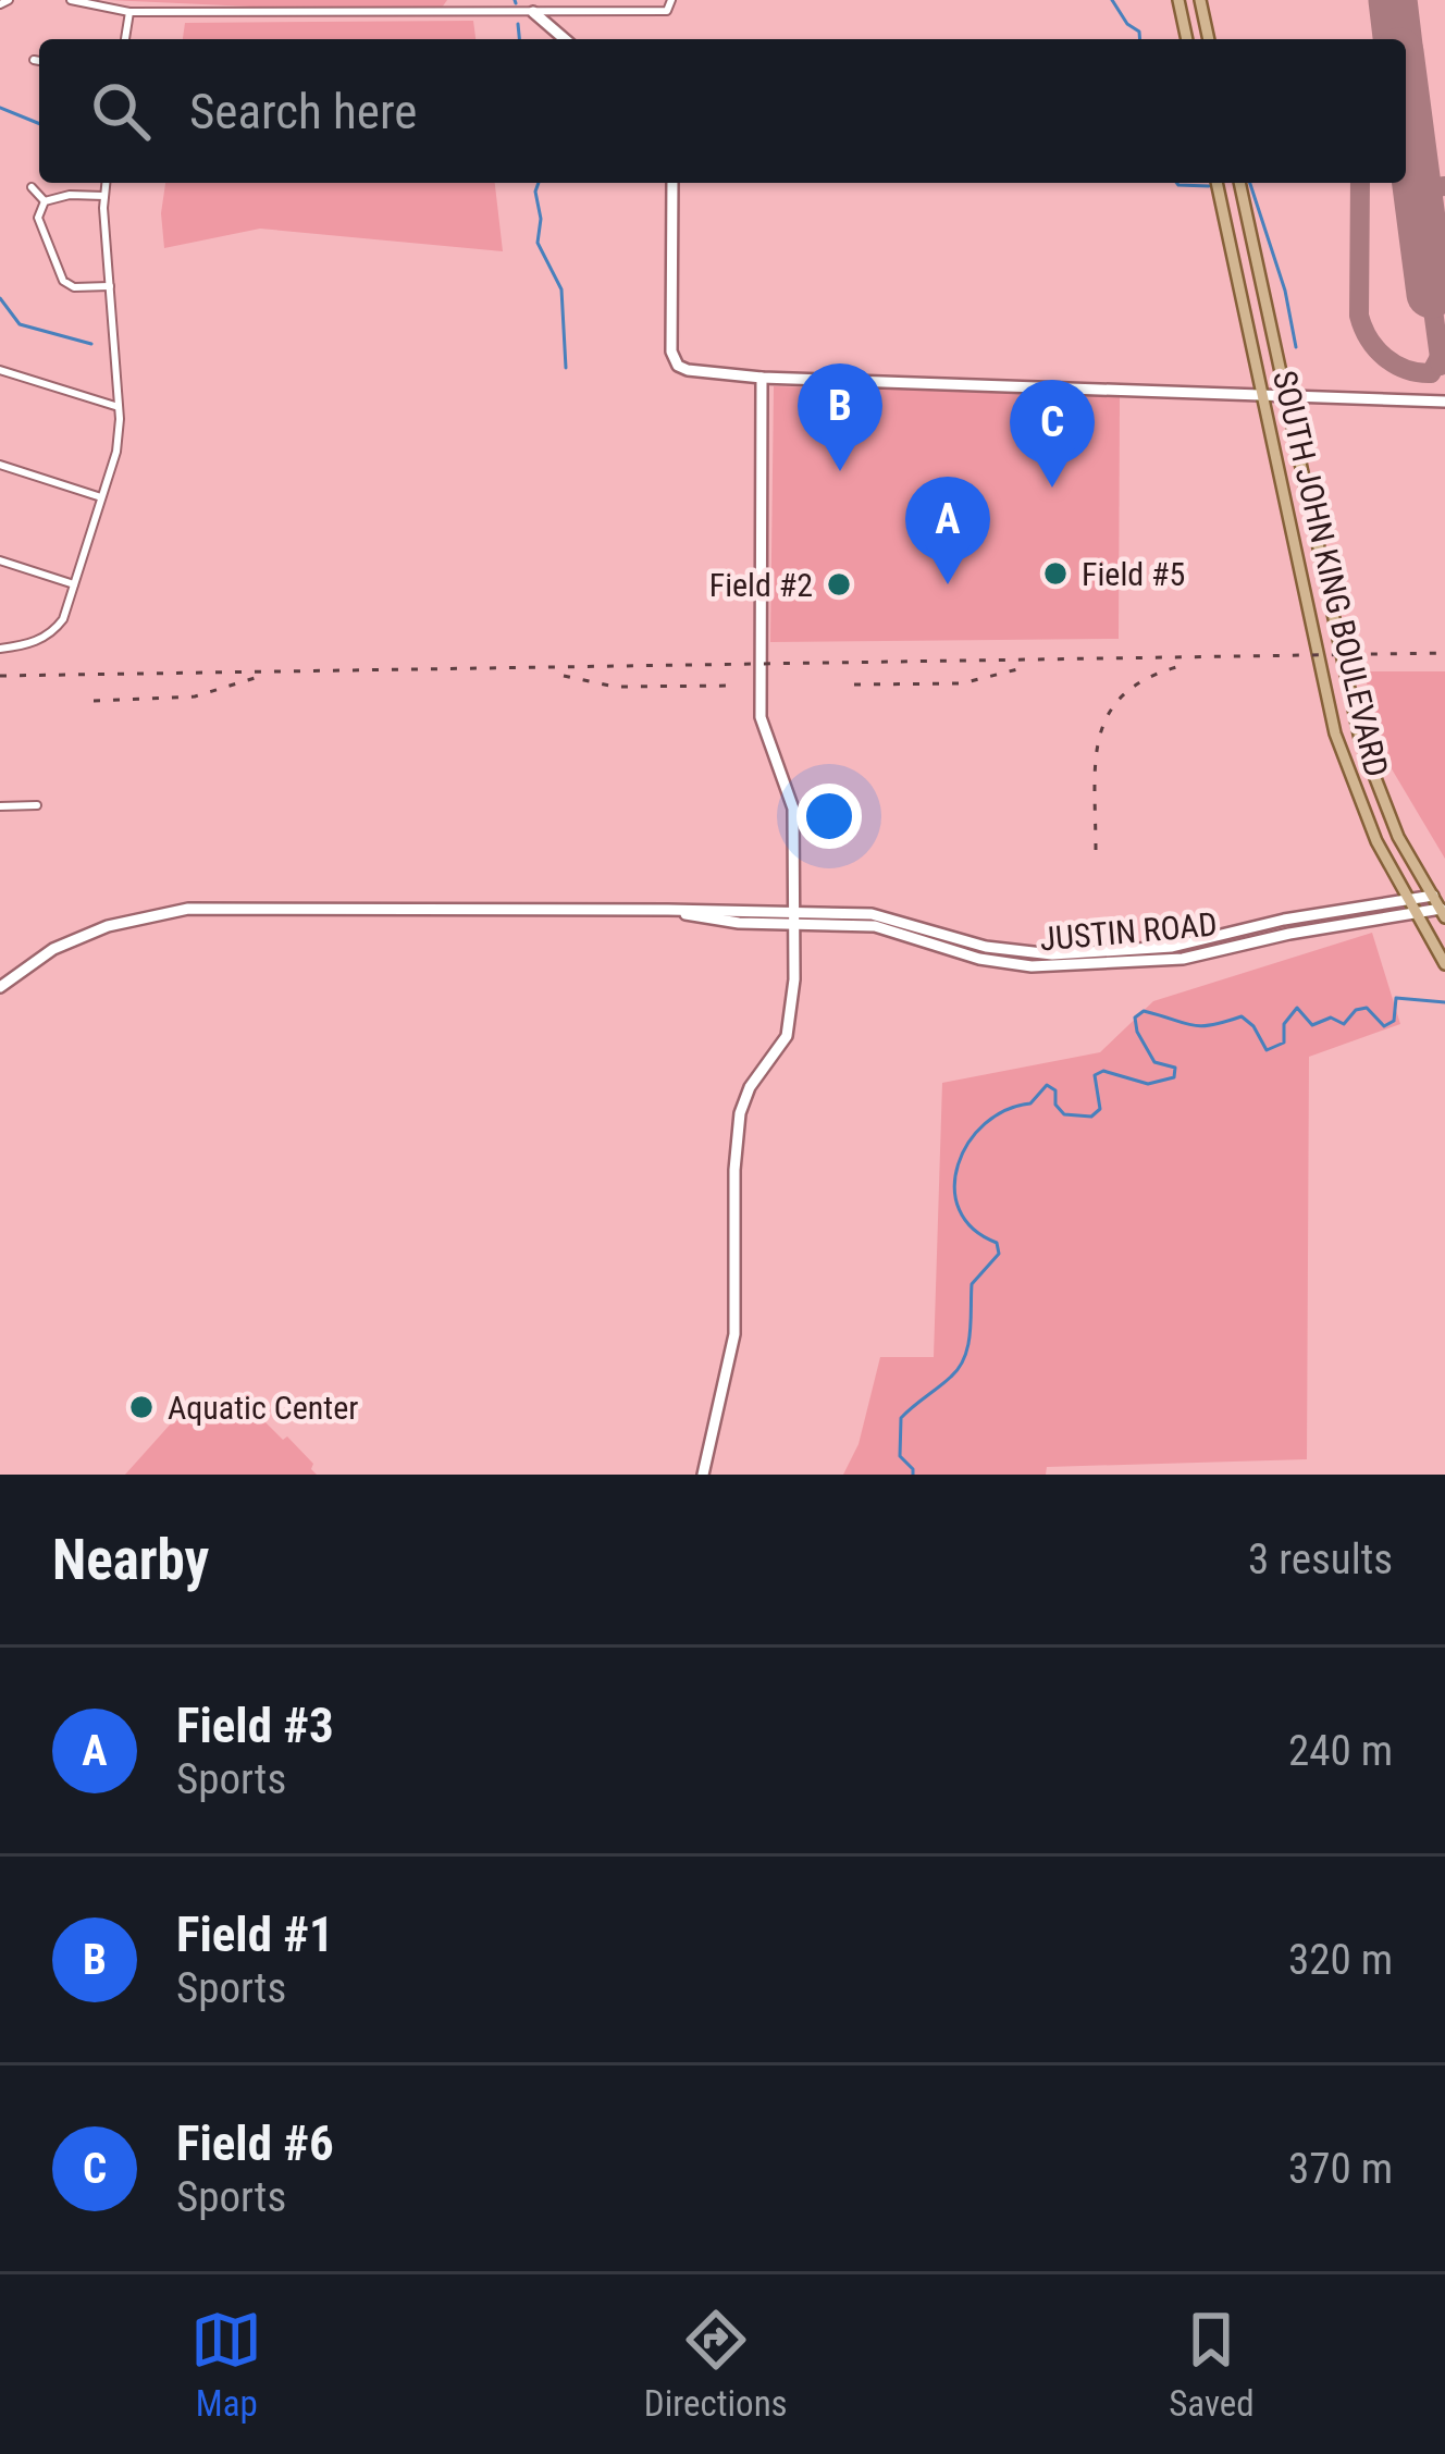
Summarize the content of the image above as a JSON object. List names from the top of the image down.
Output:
{
  "streets": {
    "main road": ["SOUTH JOHN KING BOULEVARD"],
    "street": ["JUSTIN ROAD"]
  },
  "crossings": [
    ["SOUTH JOHN KING BOULEVARD", "JUSTIN ROAD"]
  ],
  "places": ["Field #5", "Field #2", "Aquatic Center"],
  "page": {
    "search": "Search here",
    "pins": ["B", "C", "A"],
    "heading": ["Nearby", "3 results"],
    "list": [
      {
        "mark": "A",
        "name": "Field #3",
        "note": "Sports",
        "value": "240 m"
      },
      {
        "mark": "B",
        "name": "Field #1",
        "note": "Sports",
        "value": "320 m"
      },
      {
        "mark": "C",
        "name": "Field #6",
        "note": "Sports",
        "value": "370 m"
      }
    ],
    "nav": ["Map", "Directions", "Saved"]
  }
}
